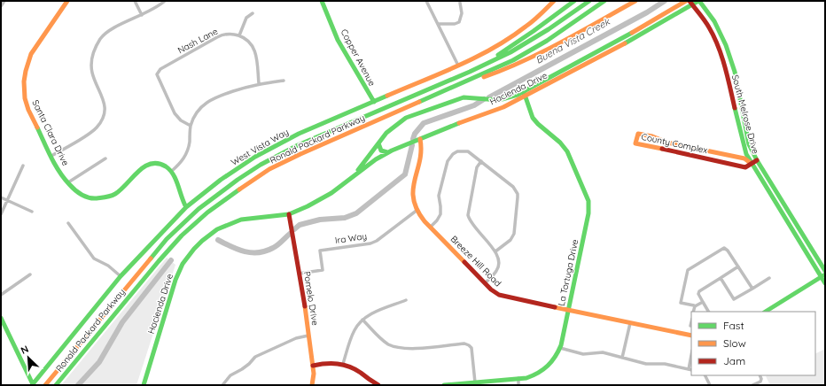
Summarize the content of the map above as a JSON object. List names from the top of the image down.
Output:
{
  "streets": {
    "main road": [
      "Copper Avenue",
      "Hacienda Drive",
      "South Melrose Drive",
      "Santa Clara Drive",
      "Ronald Packard Parkway",
      "County Complex",
      "West Vista Way",
      "Breeze Hill Road",
      "La Tortuga Drive",
      "Pomelo Drive"
    ],
    "street": ["Nash Lane", "Ira Way"]
  },
  "crossings": [
    ["Copper Avenue", "West Vista Way"],
    ["Hacienda Drive", "South Melrose Drive"],
    ["Hacienda Drive", "Breeze Hill Road"],
    ["Hacienda Drive", "La Tortuga Drive"],
    ["Hacienda Drive", "Pomelo Drive"],
    ["South Melrose Drive", "County Complex"],
    ["Ira Way", "Breeze Hill Road"],
    ["Ira Way", "Pomelo Drive"],
    ["Breeze Hill Road", "La Tortuga Drive"]
  ],
  "water": ["Buena Vista Creek"],
  "legend": ["Fast", "Slow", "Jam"],
  "north": "top left"
}
